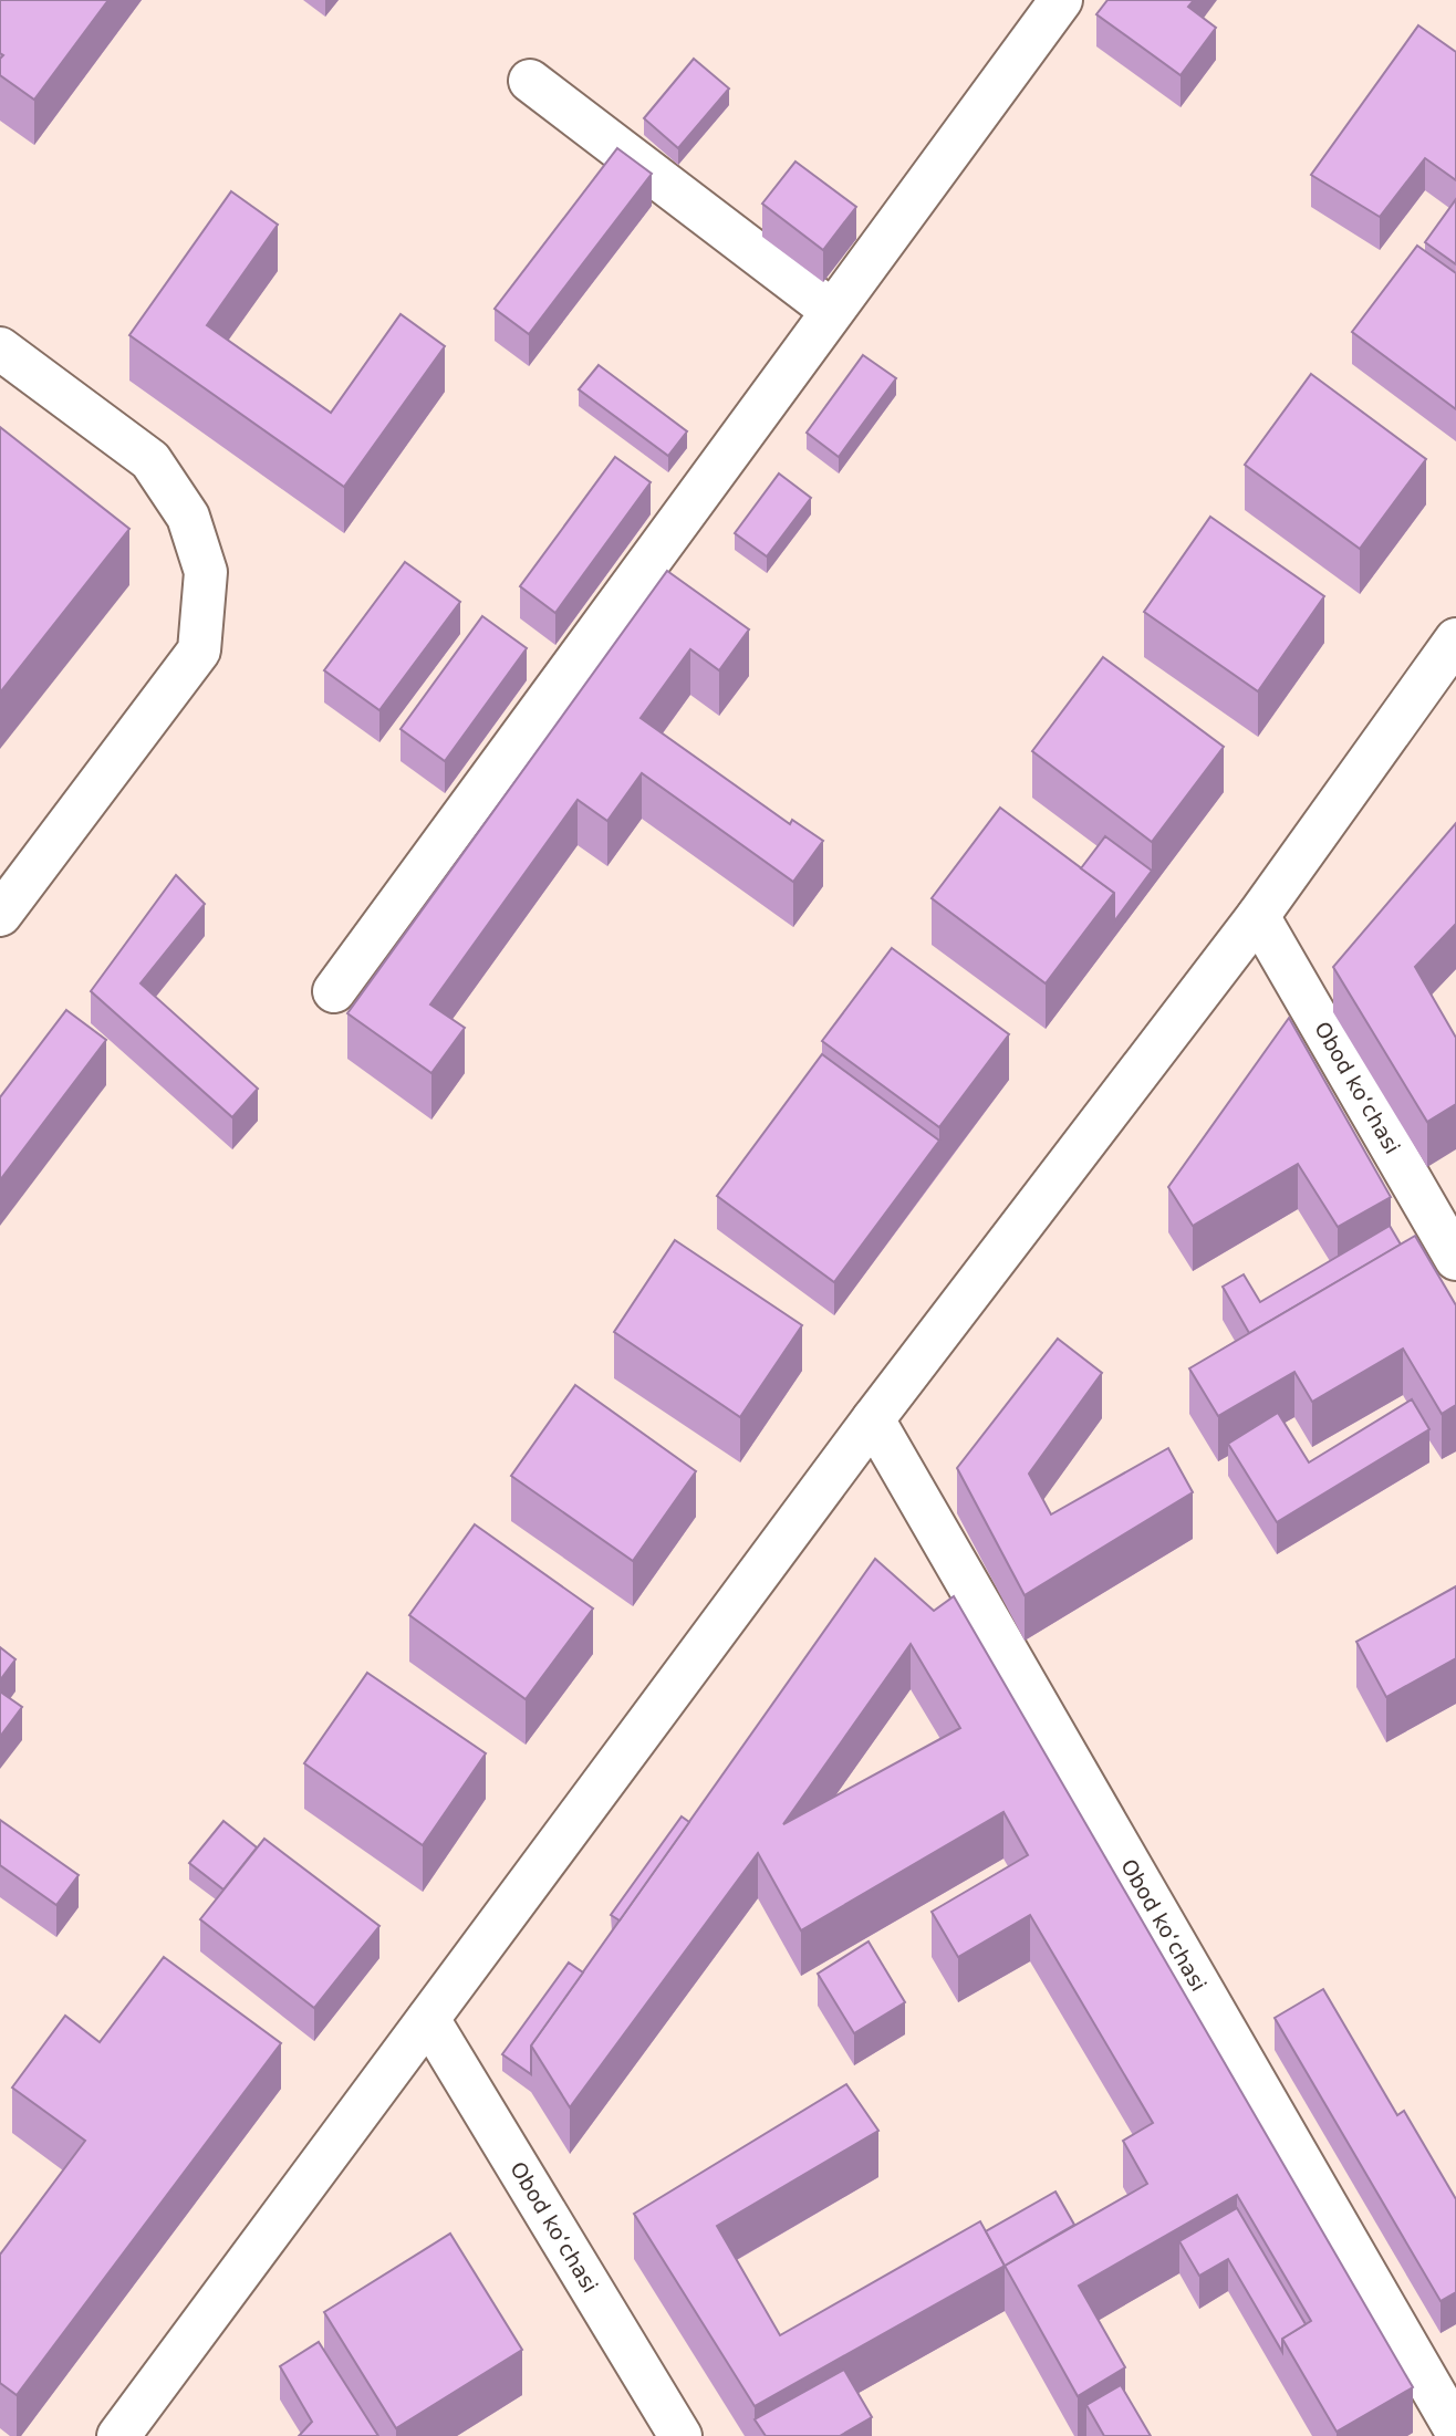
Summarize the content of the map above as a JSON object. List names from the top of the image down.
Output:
{
  "streets": {
    "street": ["Obod koʻchasi"]
  }
}
